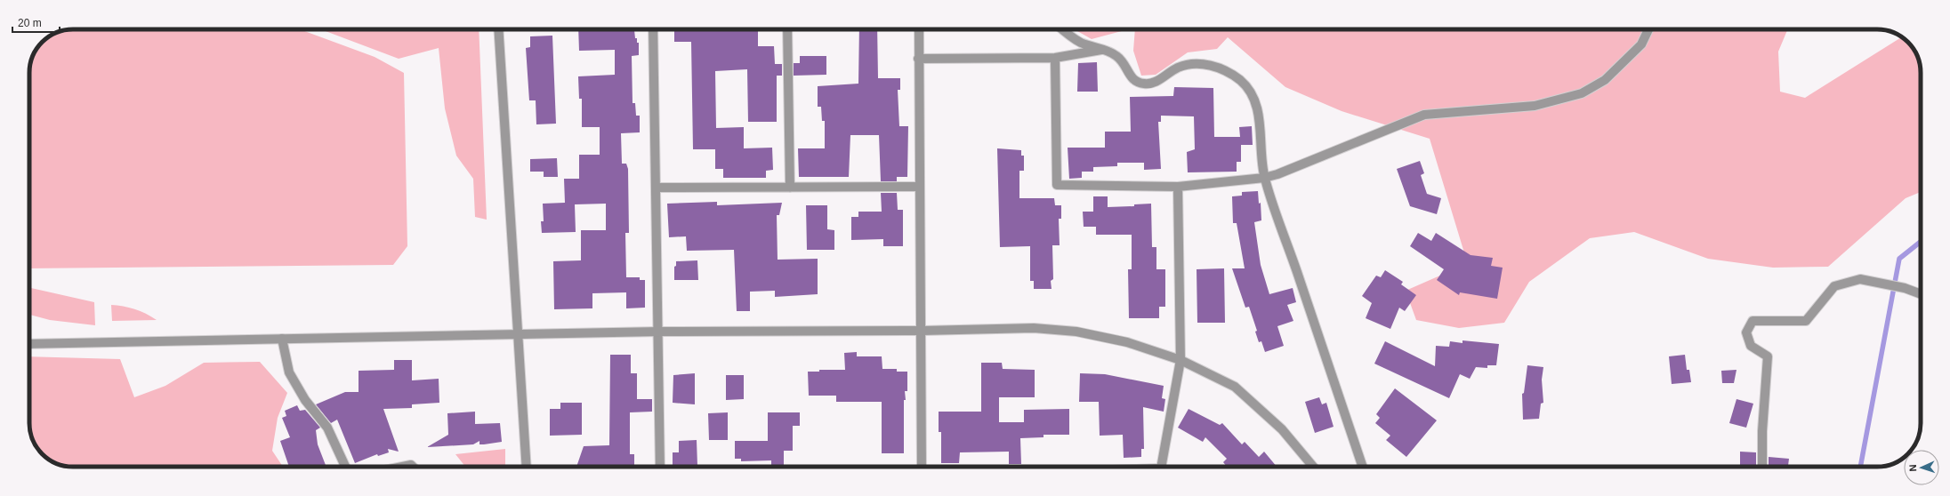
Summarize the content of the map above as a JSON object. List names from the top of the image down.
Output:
{
  "scale_bar": "20 m",
  "north": "left"
}
